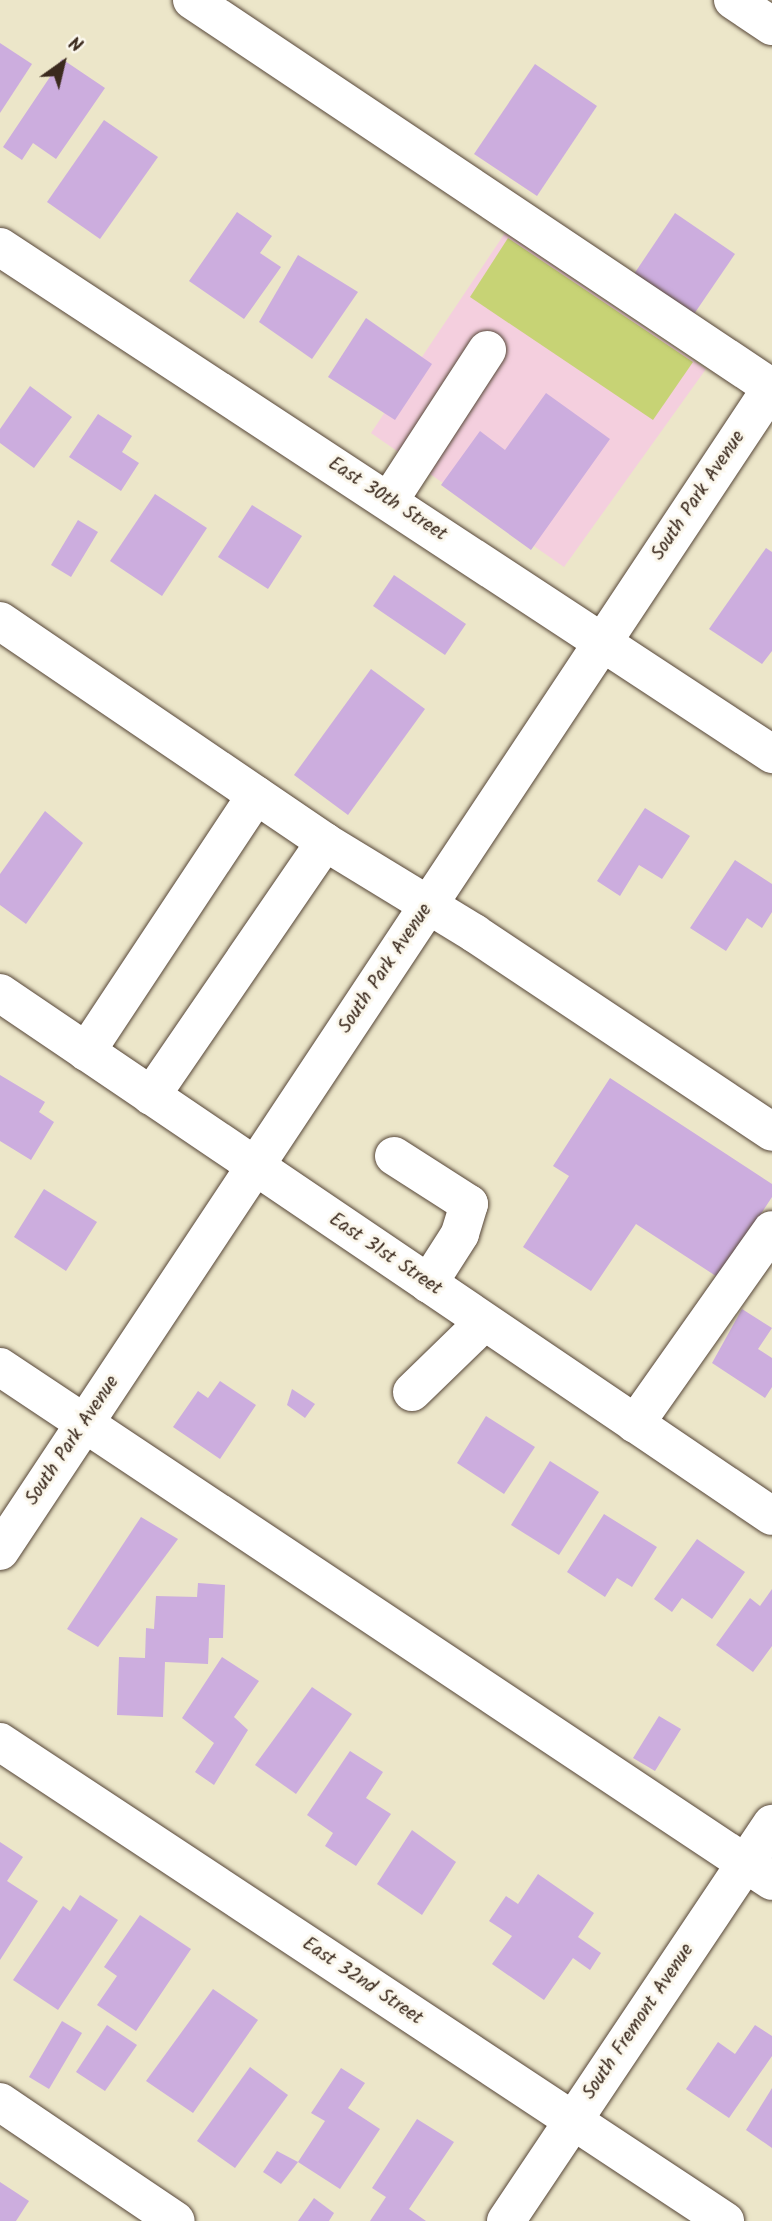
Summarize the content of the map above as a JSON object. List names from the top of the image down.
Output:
{
  "streets": {
    "street": [
      "South Park Avenue",
      "East 30th Street",
      "East 31st Street",
      "East 32nd Street",
      "South Fremont Avenue"
    ]
  },
  "crossings": [
    ["South Park Avenue", "East 30th Street"],
    ["South Park Avenue", "East 31st Street"],
    ["East 32nd Street", "South Fremont Avenue"]
  ],
  "north": "top right"
}
